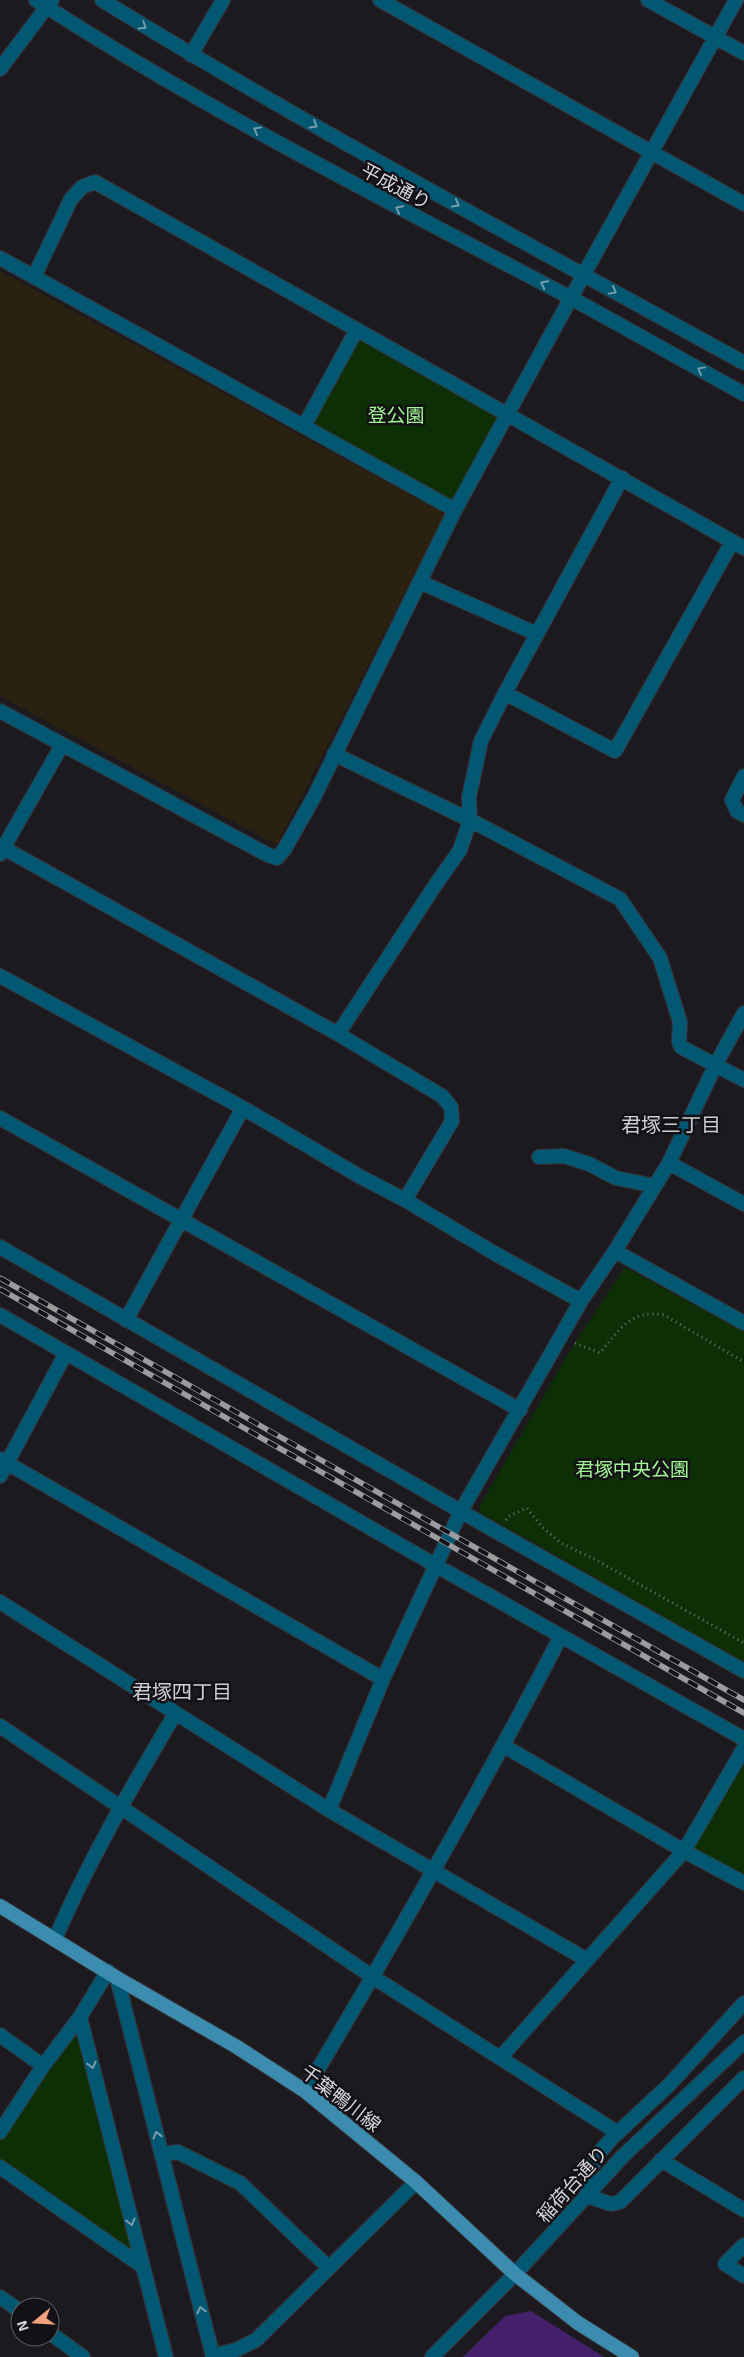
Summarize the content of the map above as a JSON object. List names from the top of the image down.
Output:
{
  "streets": {
    "main road": ["千葉鴨川線"],
    "street": ["平成通り", "稲荷台通り"]
  },
  "crossings": [
    ["千葉鴨川線", "稲荷台通り"]
  ],
  "districts": ["君塚三丁目", "君塚四丁目"],
  "parks": ["登公園", "君塚中央公園"],
  "north": "left"
}
